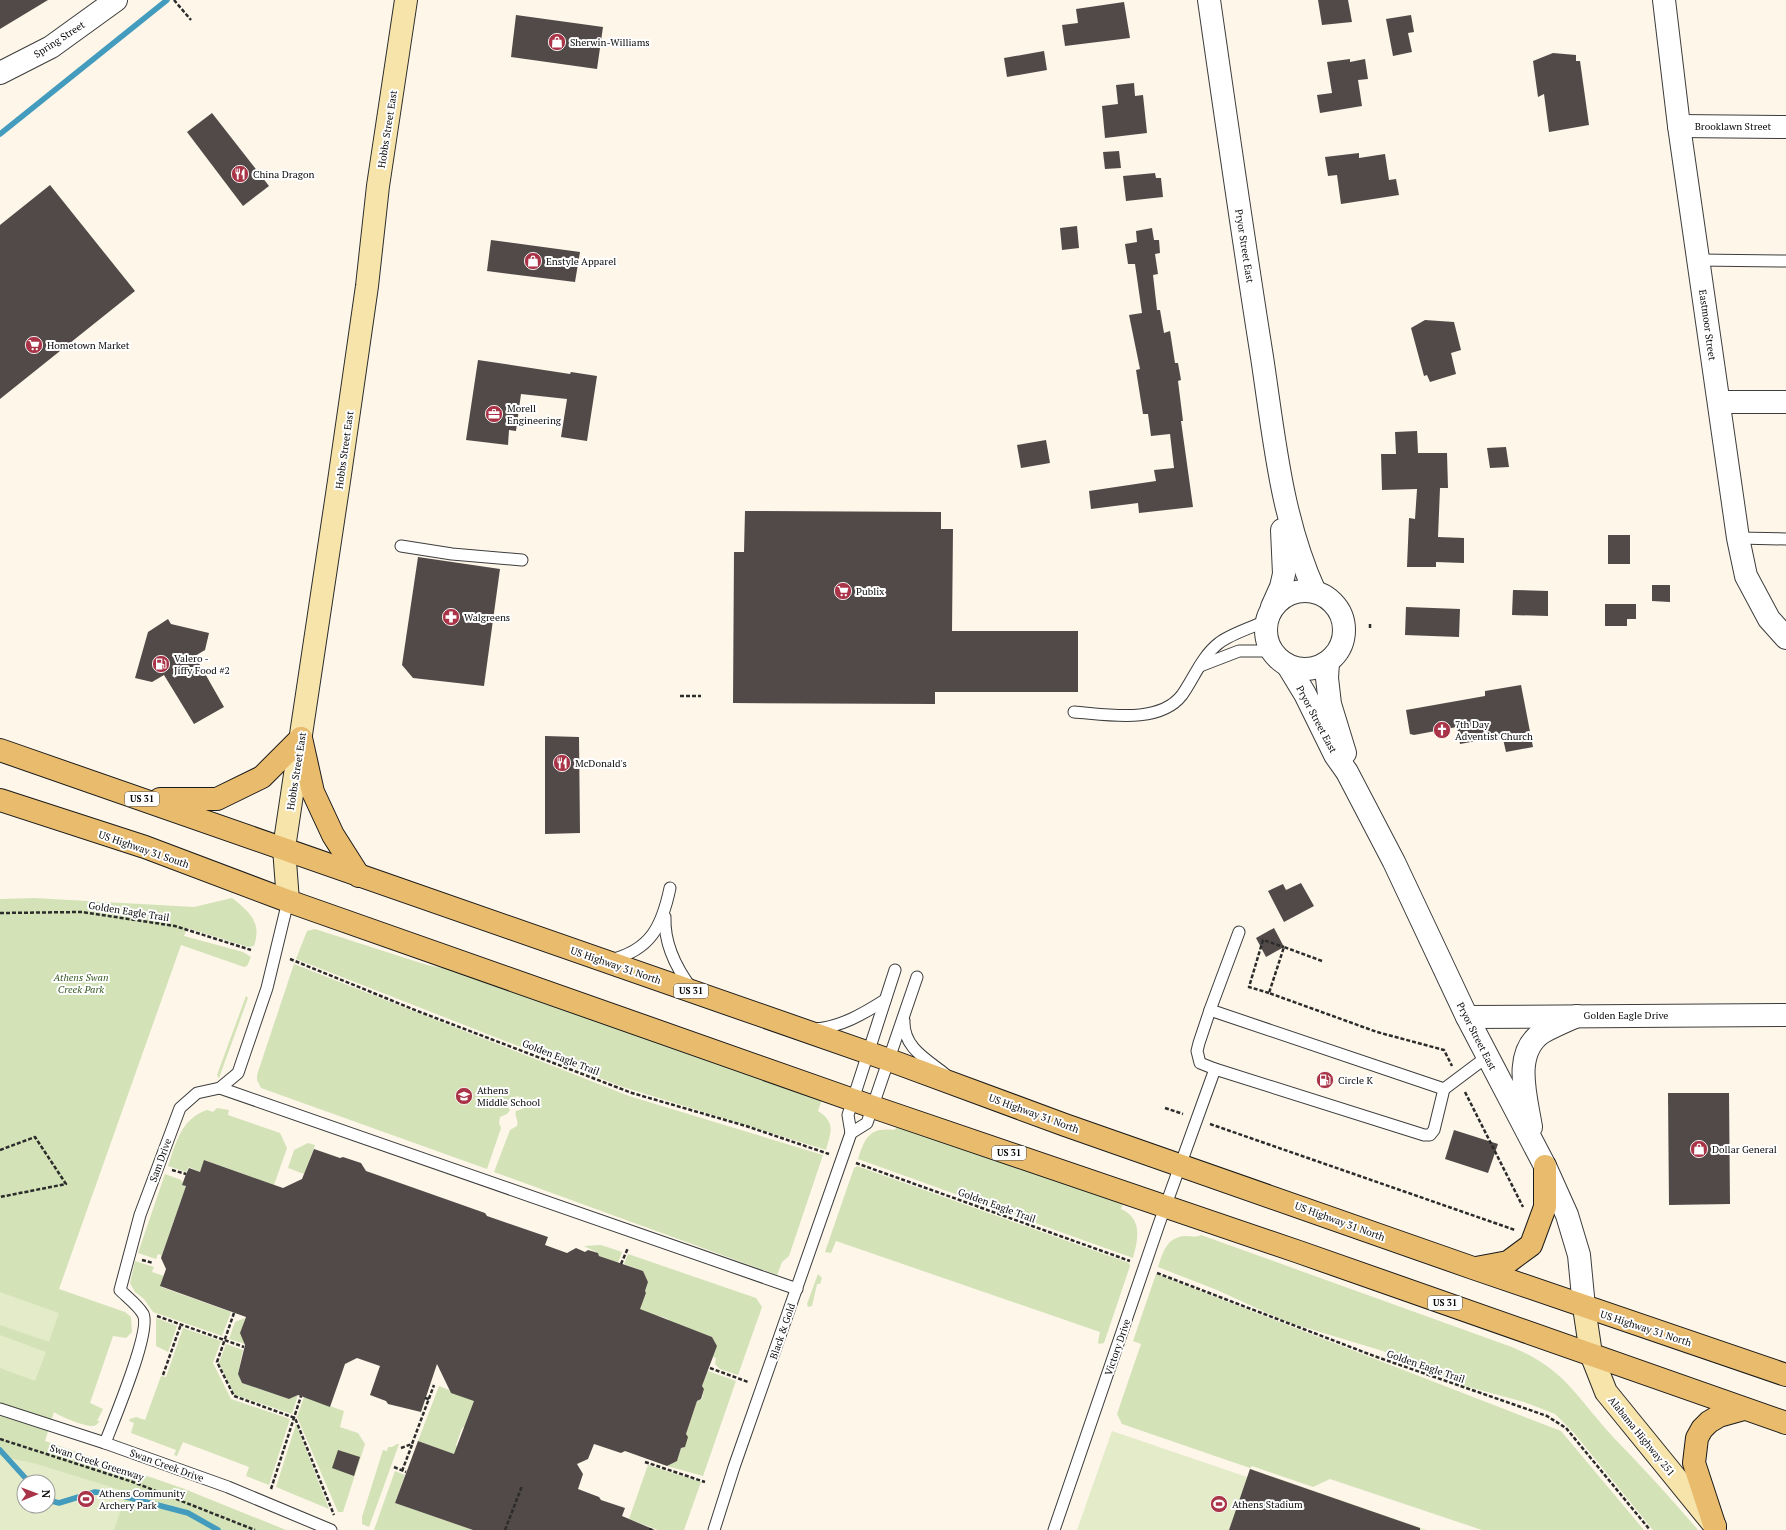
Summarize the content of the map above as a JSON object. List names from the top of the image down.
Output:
{
  "streets": {
    "main road": [
      "Hobbs Street East",
      "US 31",
      "US Highway 31 South",
      "US Highway 31 North",
      "Alabama Highway 251"
    ],
    "street": [
      "Spring Street",
      "Brooklawn Street",
      "Pryor Street East",
      "Eastmoor Street",
      "Golden Eagle Drive"
    ],
    "lane": [
      "Sam Drive",
      "Black & Gold",
      "Victory Drive",
      "Swan Creek Drive"
    ],
    "path": ["Golden Eagle Trail", "Swan Creek Greenway"]
  },
  "crossings": [
    ["Brooklawn Street", "Eastmoor Street"],
    ["Hobbs Street East", "US 31"],
    ["Hobbs Street East", "US Highway 31 South"],
    ["Hobbs Street East", "US Highway 31 North"],
    ["Hobbs Street East", "Sam Drive"],
    ["Pryor Street East", "US Highway 31 North"],
    ["Pryor Street East", "Golden Eagle Drive"],
    ["Pryor Street East", "Alabama Highway 251"],
    ["US 31", "US Highway 31 South"],
    ["US 31", "US Highway 31 North"],
    ["US 31", "Sam Drive"],
    ["US 31", "Black & Gold"],
    ["US 31", "Victory Drive"],
    ["US 31", "Alabama Highway 251"],
    ["US Highway 31 South", "Sam Drive"],
    ["US Highway 31 North", "Black & Gold"],
    ["US Highway 31 North", "Victory Drive"],
    ["US Highway 31 North", "Alabama Highway 251"],
    ["Sam Drive", "Swan Creek Drive"]
  ],
  "parks": ["Athens Swan Creek Park"],
  "places": {
    "shop": ["Sherwin-Williams", "Enstyle Apparel", "Dollar General"],
    "restaurant": ["China Dragon", "McDonald's"],
    "supermarket": ["Hometown Market", "Publix"],
    "office": ["Morell Engineering"],
    "pharmacy": ["Walgreens"],
    "fuel station": ["Valero - Jiffy Food #2", "Circle K"],
    "church": ["7th Day Adventist Church"],
    "school or university": ["Athens Middle School"],
    "sports": ["Athens Community Archery Park", "Athens Stadium"]
  },
  "north": "right"
}
